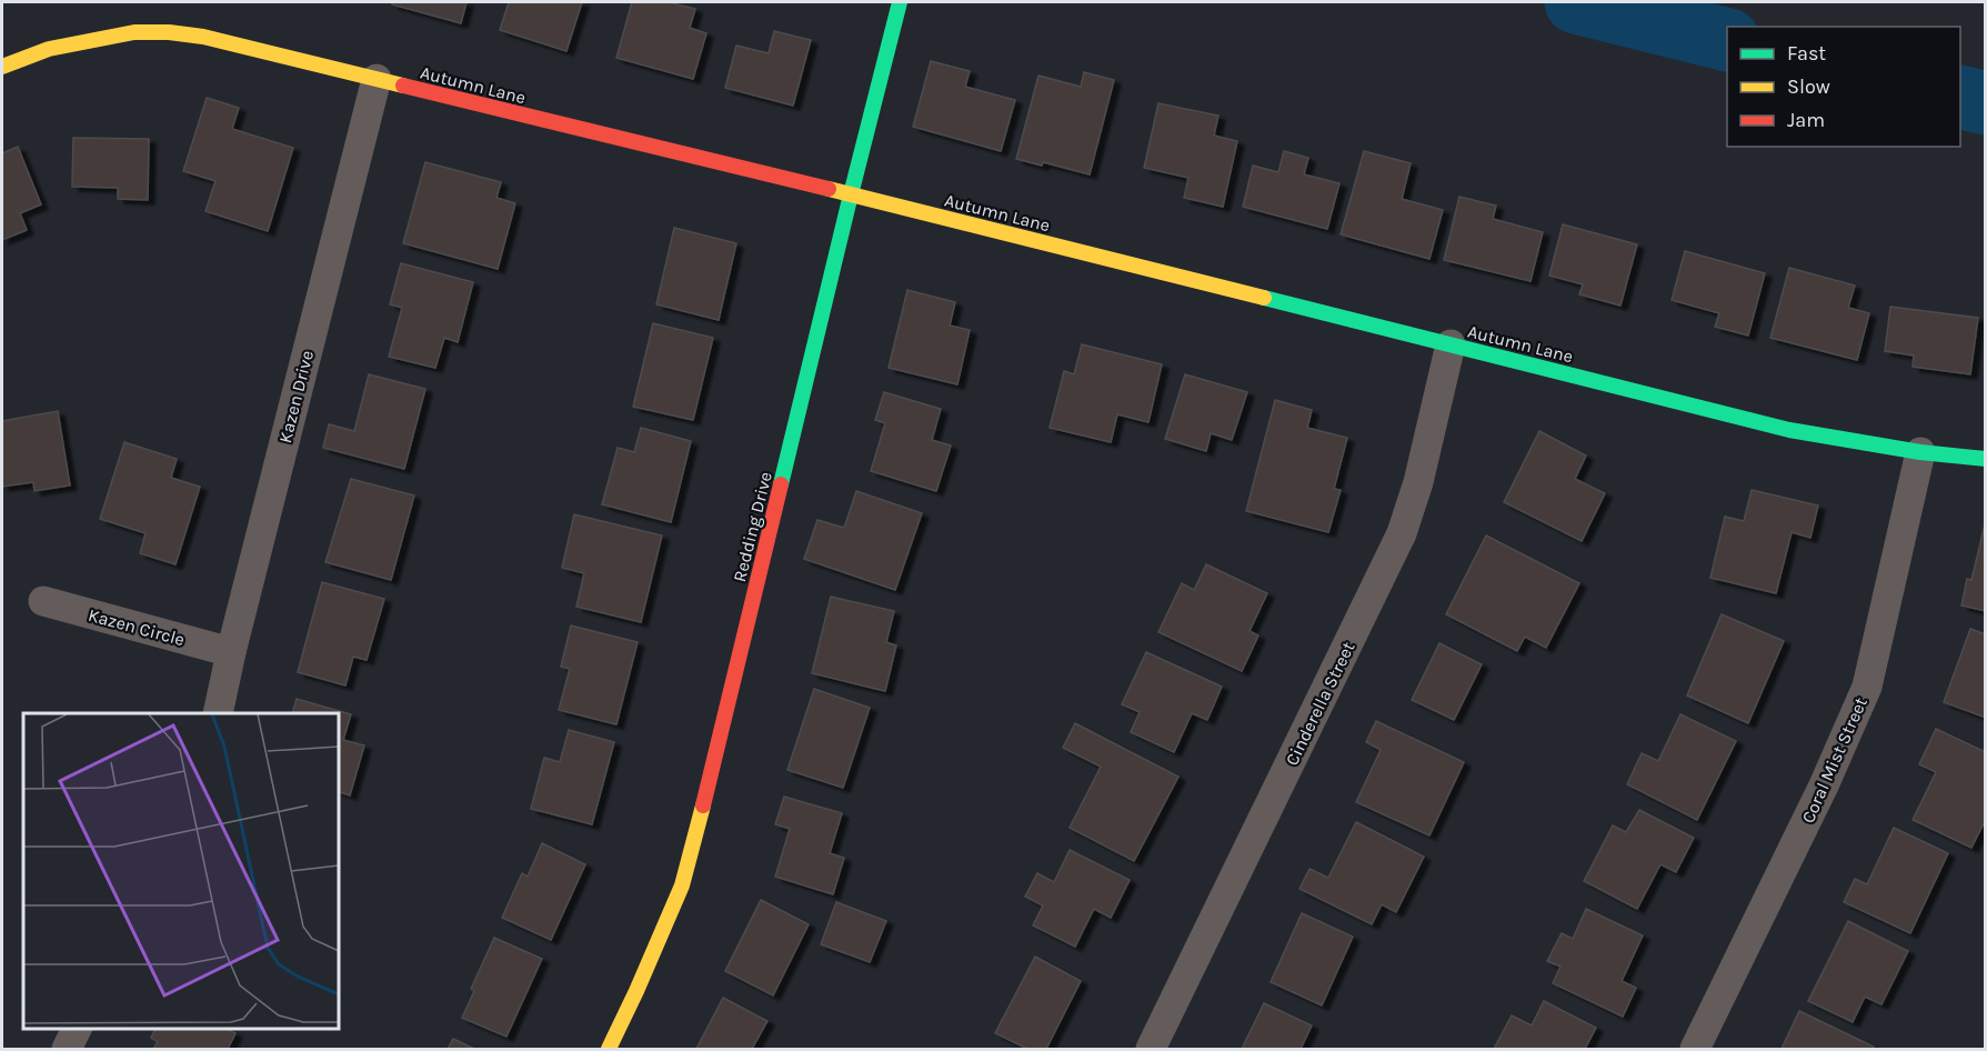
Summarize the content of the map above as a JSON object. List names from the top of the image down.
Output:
{
  "streets": {
    "street": [
      "Autumn Lane",
      "Kazen Drive",
      "Redding Drive",
      "Kazen Circle",
      "Cinderella Street",
      "Coral Mist Street"
    ]
  },
  "crossings": [
    ["Autumn Lane", "Kazen Drive"],
    ["Autumn Lane", "Redding Drive"],
    ["Autumn Lane", "Cinderella Street"],
    ["Autumn Lane", "Coral Mist Street"],
    ["Kazen Drive", "Kazen Circle"]
  ],
  "legend": ["Fast", "Slow", "Jam"]
}
